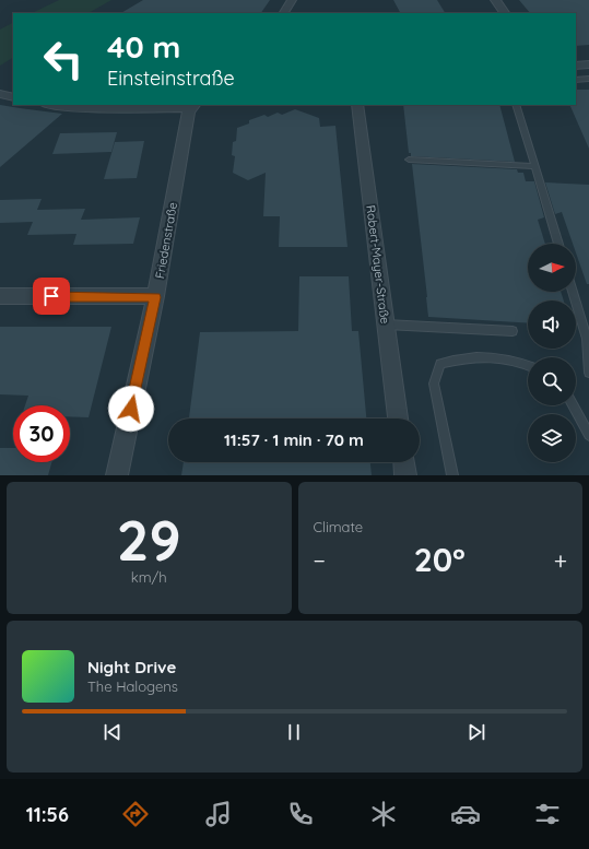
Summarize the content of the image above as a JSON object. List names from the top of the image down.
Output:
{
  "streets": {
    "street": ["Friedenstraße", "Robert-Mayer-Straße"]
  },
  "north": "right",
  "page": {
    "turn": ["40 m", "Einsteinstraße"],
    "limit": "30",
    "trip": "11:57 · 1 min · 70 m",
    "tile": [
      ["29", "km/h"],
      "Climate"
    ],
    "heat": ["−", "20°", "+"],
    "song": ["Night Drive", "The Halogens"],
    "tabs": "11:56"
  }
}
